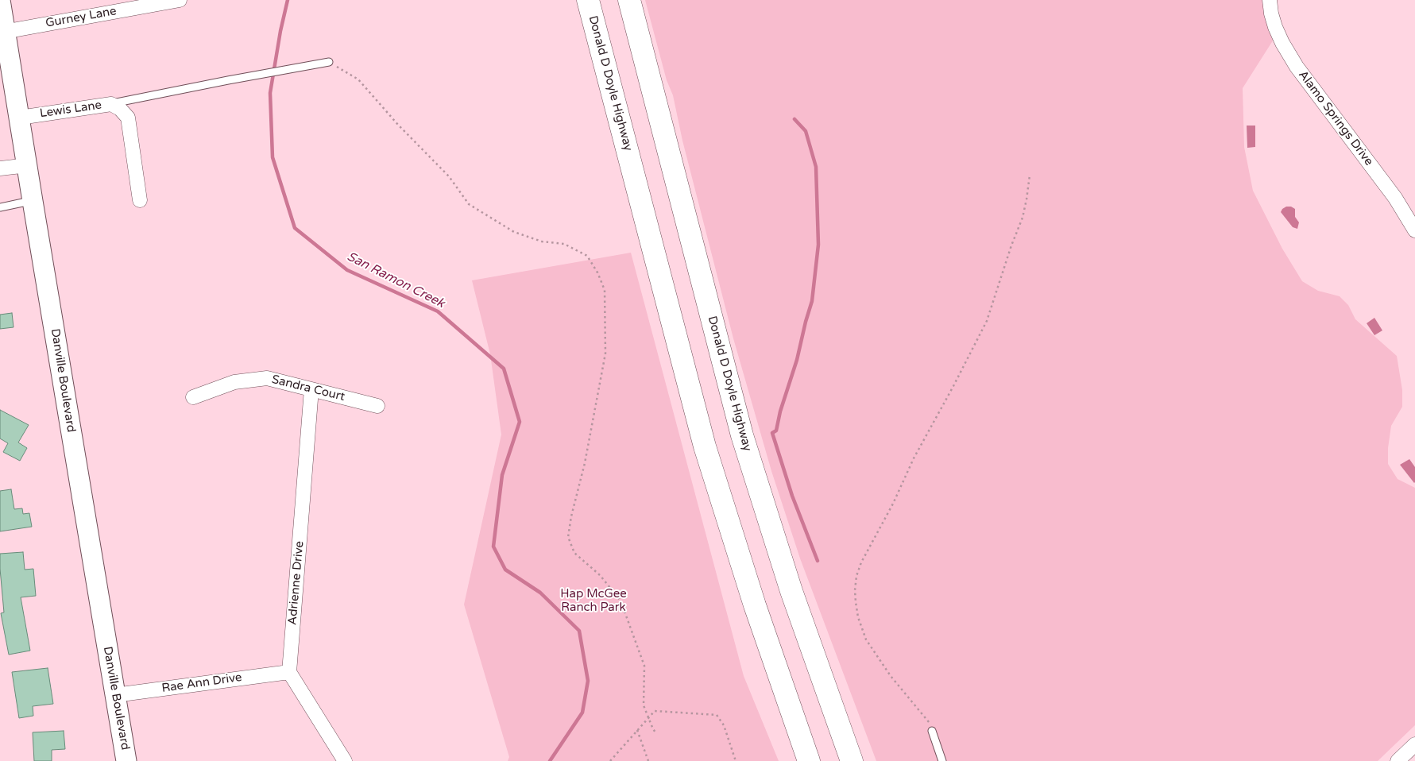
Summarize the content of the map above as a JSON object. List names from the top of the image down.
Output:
{
  "streets": {
    "highway": ["Donald D Doyle Highway"],
    "main road": ["Danville Boulevard"],
    "street": [
      "Gurney Lane",
      "Lewis Lane",
      "Alamo Springs Drive",
      "Sandra Court",
      "Adrienne Drive",
      "Rae Ann Drive"
    ]
  },
  "crossings": [
    ["Gurney Lane", "Danville Boulevard"],
    ["Lewis Lane", "Danville Boulevard"],
    ["Danville Boulevard", "Rae Ann Drive"],
    ["Sandra Court", "Adrienne Drive"],
    ["Adrienne Drive", "Rae Ann Drive"]
  ],
  "water": ["San Ramon Creek"],
  "parks": ["Hap McGee Ranch Park"]
}
